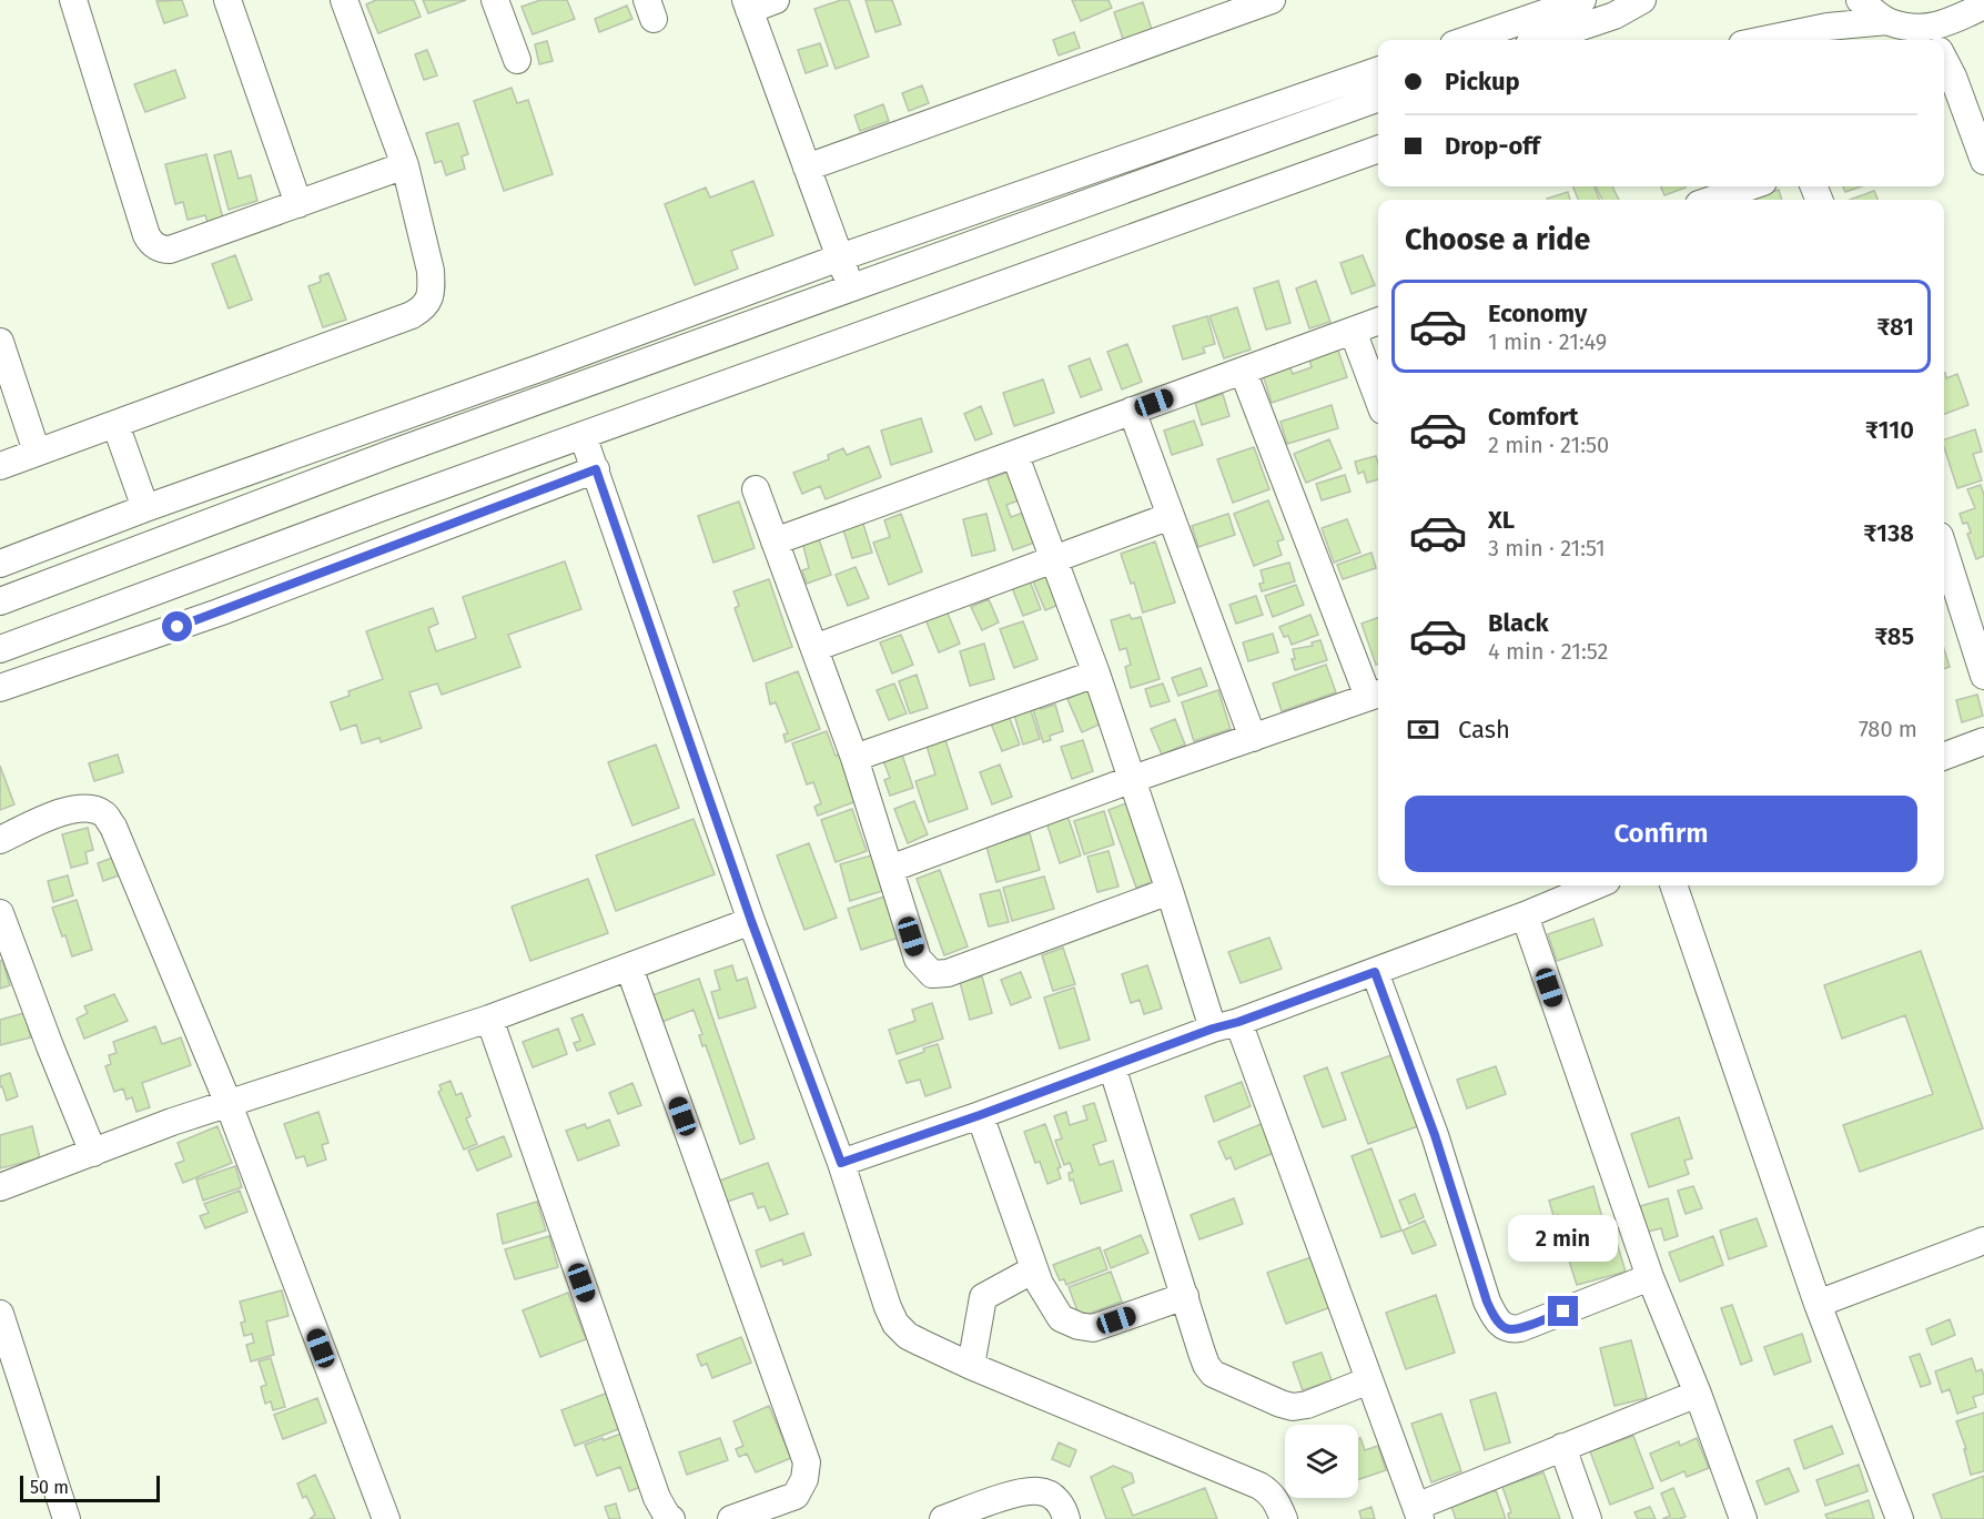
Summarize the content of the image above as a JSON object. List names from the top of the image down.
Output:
{
  "scale_bar": "50 m",
  "page": {
    "banner": ["Pickup", "Drop-off"],
    "heading": "Choose a ride",
    "list": [
      {
        "name": "Economy",
        "note": "1 min · 21:49",
        "value": "₹81"
      },
      {
        "name": "Comfort",
        "note": "2 min · 21:50",
        "value": "₹110"
      },
      {
        "name": "XL",
        "note": "3 min · 21:51",
        "value": "₹138"
      },
      {
        "name": "Black",
        "note": "4 min · 21:52",
        "value": "₹85"
      }
    ],
    "pay": ["Cash", "780 m"],
    "buttons": "Confirm",
    "bubble": "2 min",
    "scale": "50 m"
  }
}
